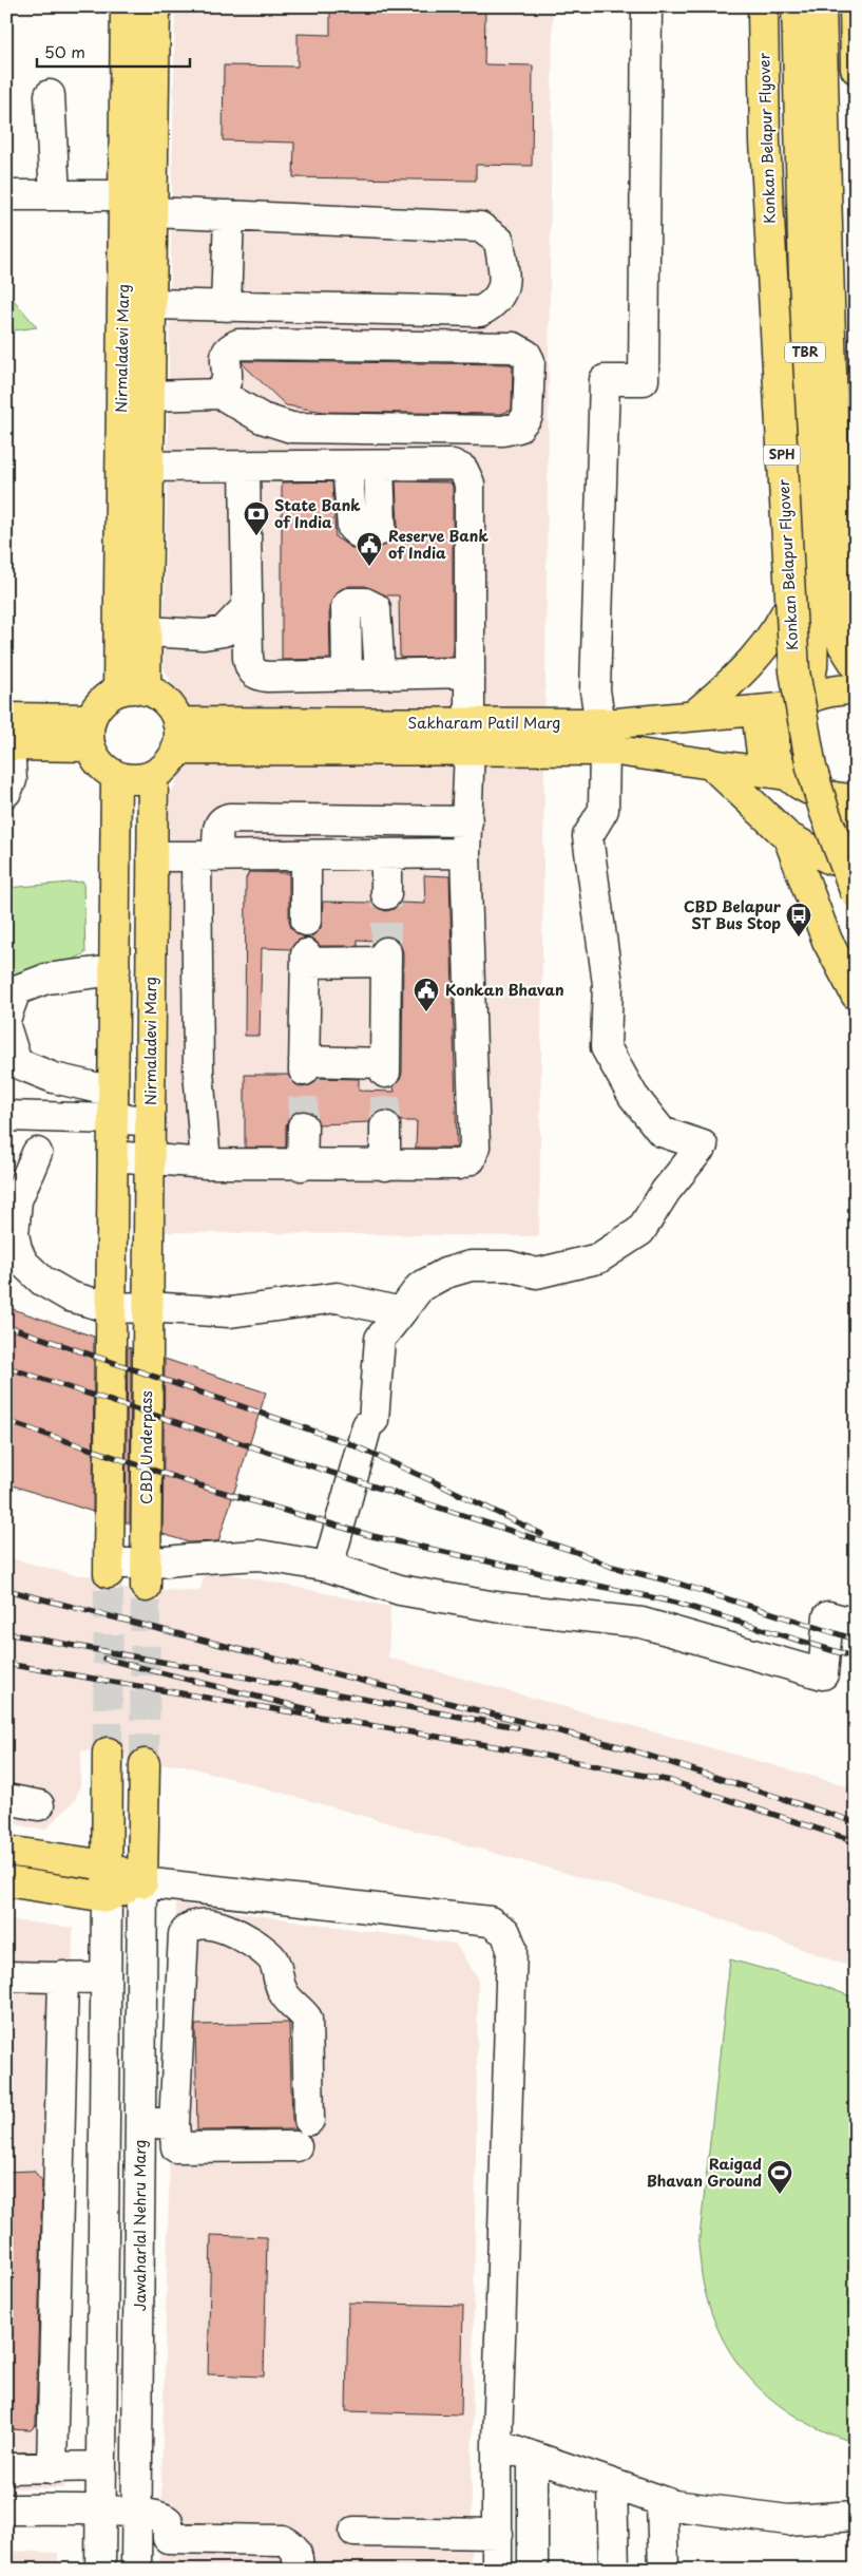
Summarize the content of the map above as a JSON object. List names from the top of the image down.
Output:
{
  "streets": {
    "main road": [
      "Konkan Belapur Flyover",
      "Nirmaladevi Marg",
      "TBR",
      "SPH",
      "Sakharam Patil Marg",
      "CBD Underpass"
    ],
    "street": ["Jawaharlal Nehru Marg"]
  },
  "crossings": [
    ["Nirmaladevi Marg", "Sakharam Patil Marg"],
    ["Nirmaladevi Marg", "CBD Underpass"],
    ["TBR", "Sakharam Patil Marg"]
  ],
  "places": {
    "bank": ["State Bank of India"],
    "public building": ["Reserve Bank of India", "Konkan Bhavan"],
    "bus stop": ["CBD Belapur ST Bus Stop"],
    "sports": ["Raigad Bhavan Ground"]
  },
  "scale_bar": "50 m"
}
